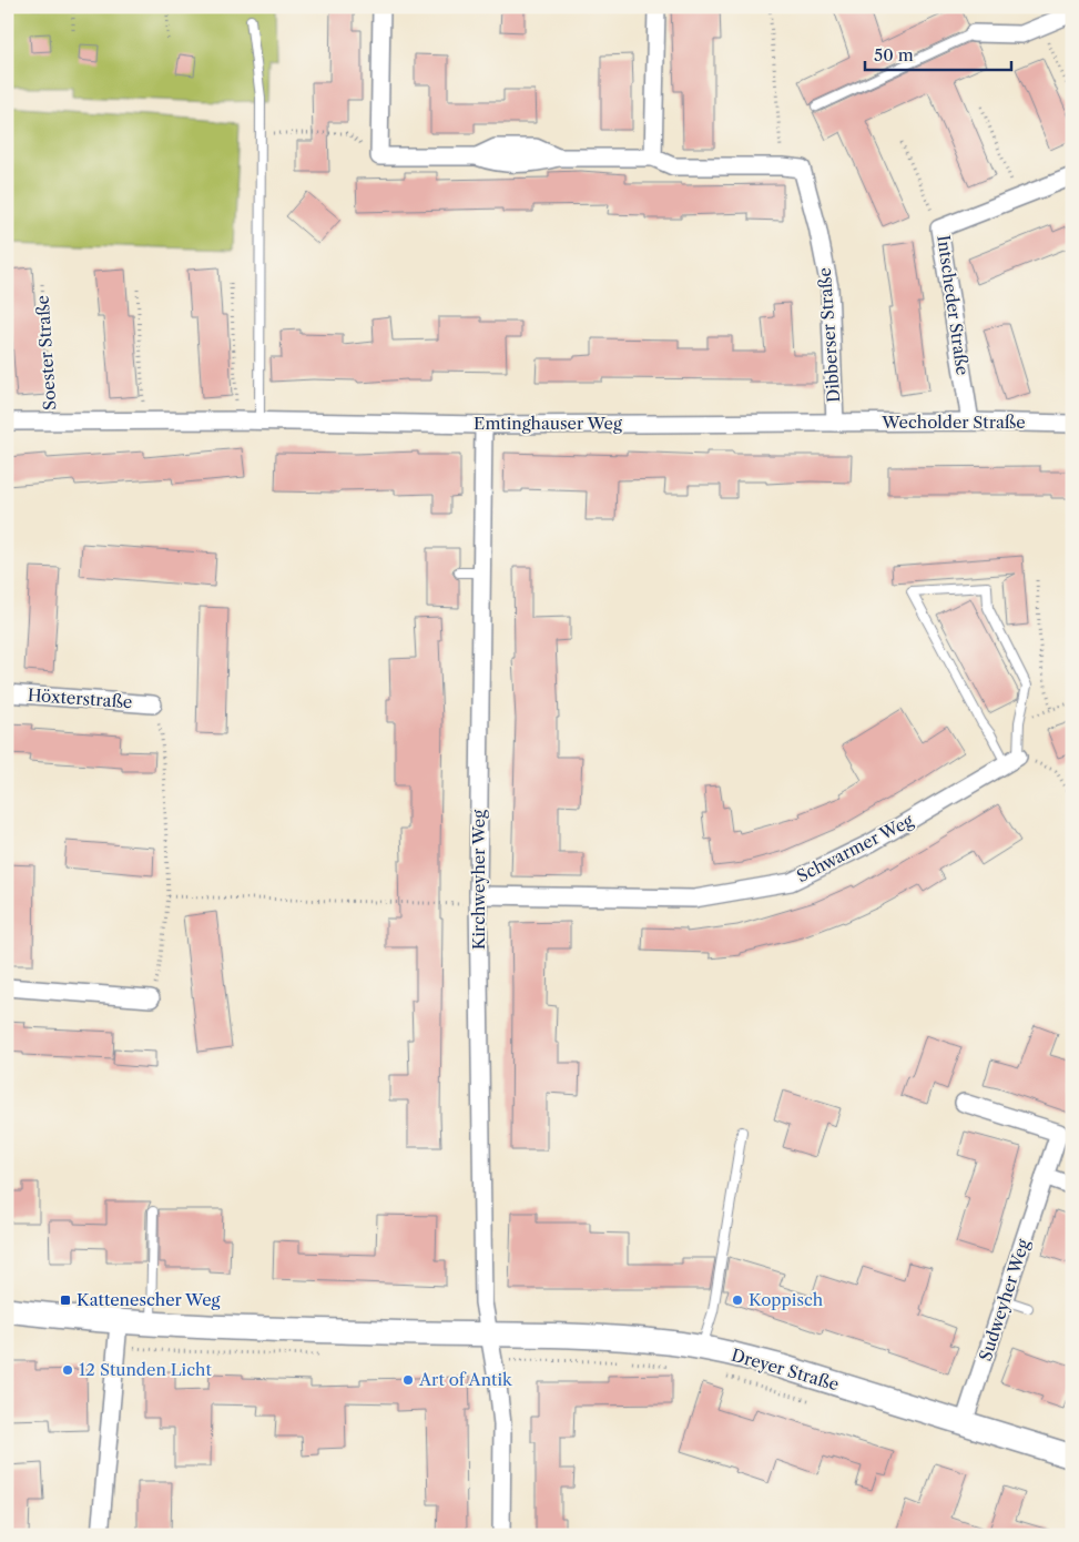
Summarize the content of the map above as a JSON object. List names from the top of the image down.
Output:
{
  "streets": {
    "street": [
      "Intscheder Straße",
      "Dibberser Straße",
      "Soester Straße",
      "Wecholder Straße",
      "Emtinghauser Weg",
      "Höxterstraße",
      "Schwarmer Weg",
      "Kirchweyher Weg",
      "Sudweyher Weg",
      "Dreyer Straße"
    ]
  },
  "crossings": [
    ["Intscheder Straße", "Wecholder Straße"],
    ["Dibberser Straße", "Wecholder Straße"],
    ["Dibberser Straße", "Emtinghauser Weg"],
    ["Soester Straße", "Emtinghauser Weg"],
    ["Wecholder Straße", "Emtinghauser Weg"],
    ["Emtinghauser Weg", "Kirchweyher Weg"],
    ["Schwarmer Weg", "Kirchweyher Weg"],
    ["Kirchweyher Weg", "Dreyer Straße"],
    ["Sudweyher Weg", "Dreyer Straße"]
  ],
  "places": {
    "transit": ["Kattenescher Weg"],
    "other": ["Koppisch", "12 Stunden Licht", "Art of Antik"]
  },
  "scale_bar": "50 m"
}
